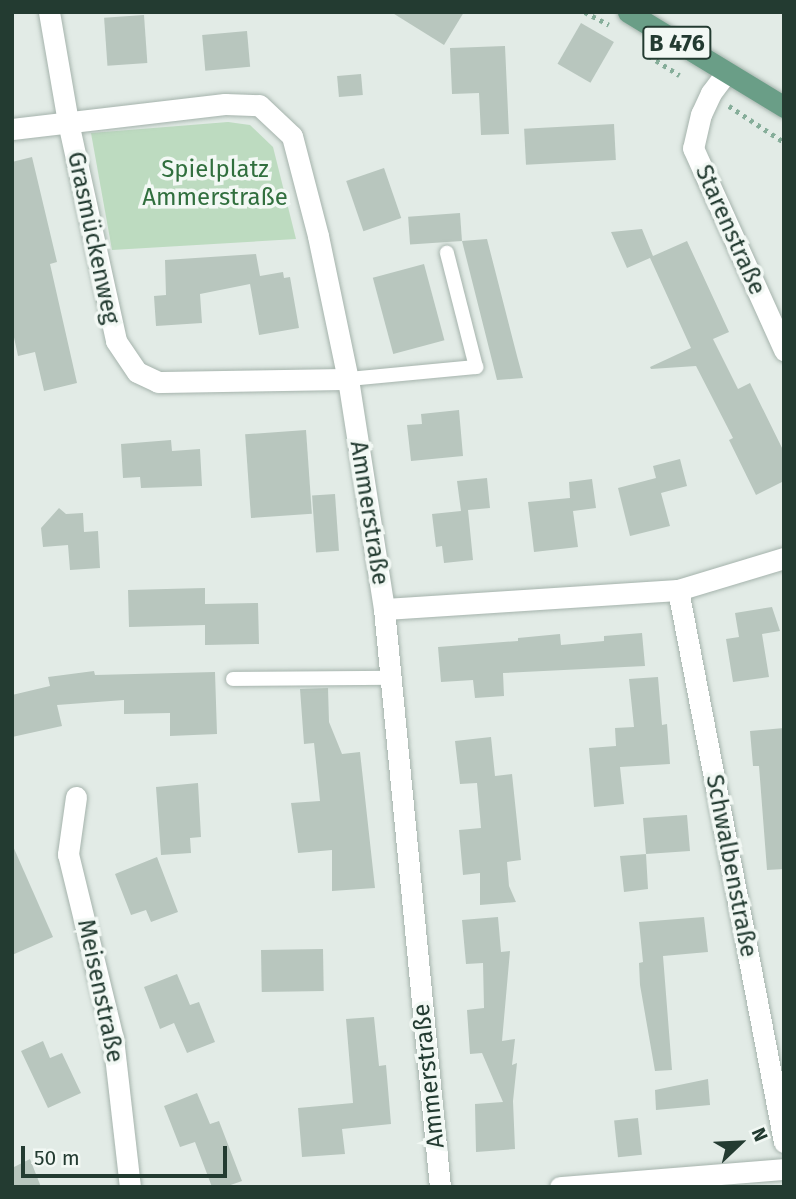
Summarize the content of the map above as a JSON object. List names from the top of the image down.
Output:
{
  "streets": {
    "main road": ["B 476"],
    "street": [
      "Starenstraße",
      "Grasmückenweg",
      "Ammerstraße",
      "Schwalbenstraße",
      "Meisenstraße"
    ]
  },
  "crossings": [
    ["B 476", "Starenstraße"],
    ["Grasmückenweg", "Ammerstraße"]
  ],
  "parks": ["Spielplatz Ammerstraße"],
  "scale_bar": "50 m",
  "north": "top right"
}
